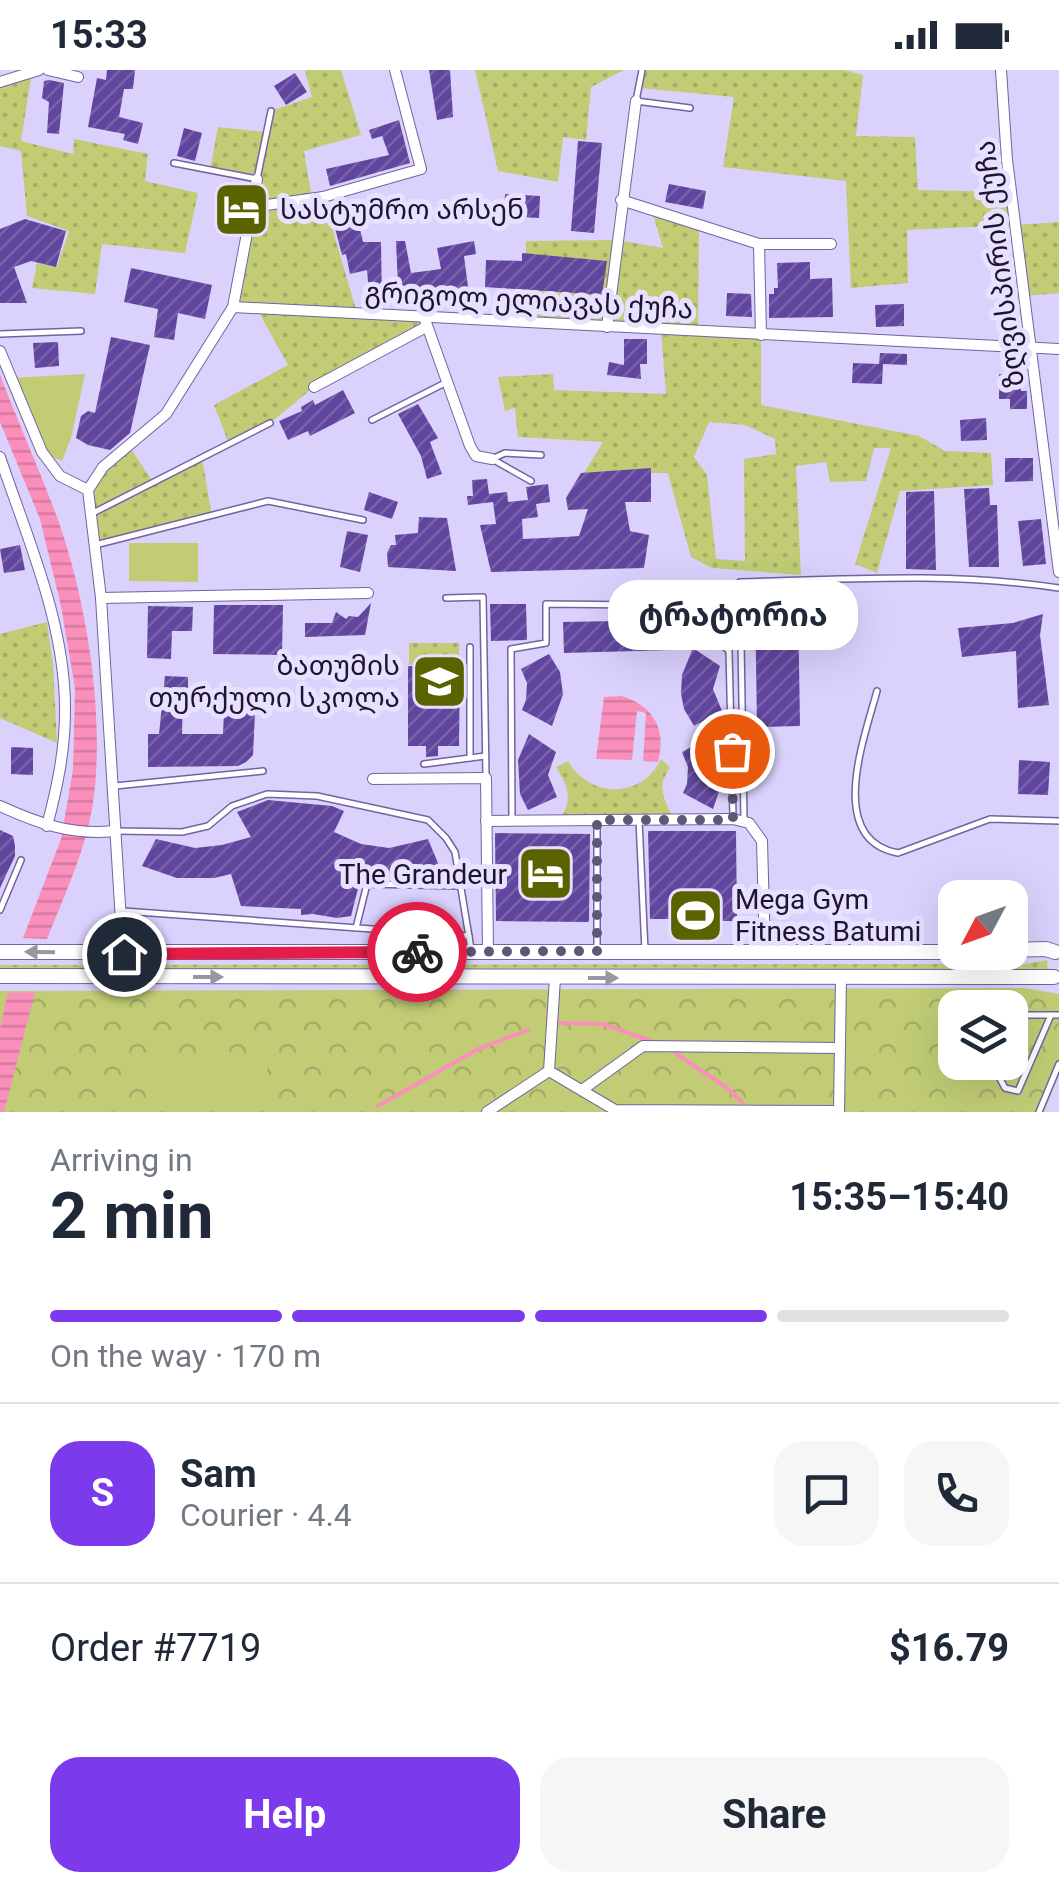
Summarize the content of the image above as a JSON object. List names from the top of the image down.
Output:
{
  "streets": {
    "street": ["ზღვისპირის ქუჩა", "გრიგოლ ელიავას ქუჩა"]
  },
  "crossings": [
    ["ზღვისპირის ქუჩა", "გრიგოლ ელიავას ქუჩა"]
  ],
  "places": {
    "hotel": ["სასტუმრო არსენ", "The Grandeur"],
    "school or university": ["ბათუმის თურქული სკოლა"],
    "other": ["ტრატორია"],
    "sports": ["Mega Gym Fitness Batumi"]
  },
  "north": "bottom left",
  "page": {
    "status": "15:33",
    "bubble": "ტრატორია",
    "heading": ["2 min", "Arriving in", "15:35–15:40"],
    "panel": [
      "Sam",
      "Courier · 4.4",
      "Order #7719",
      "$16.79"
    ],
    "bar": "On the way · 170 m",
    "round": "S",
    "buttons": ["Help", "Share"]
  }
}
